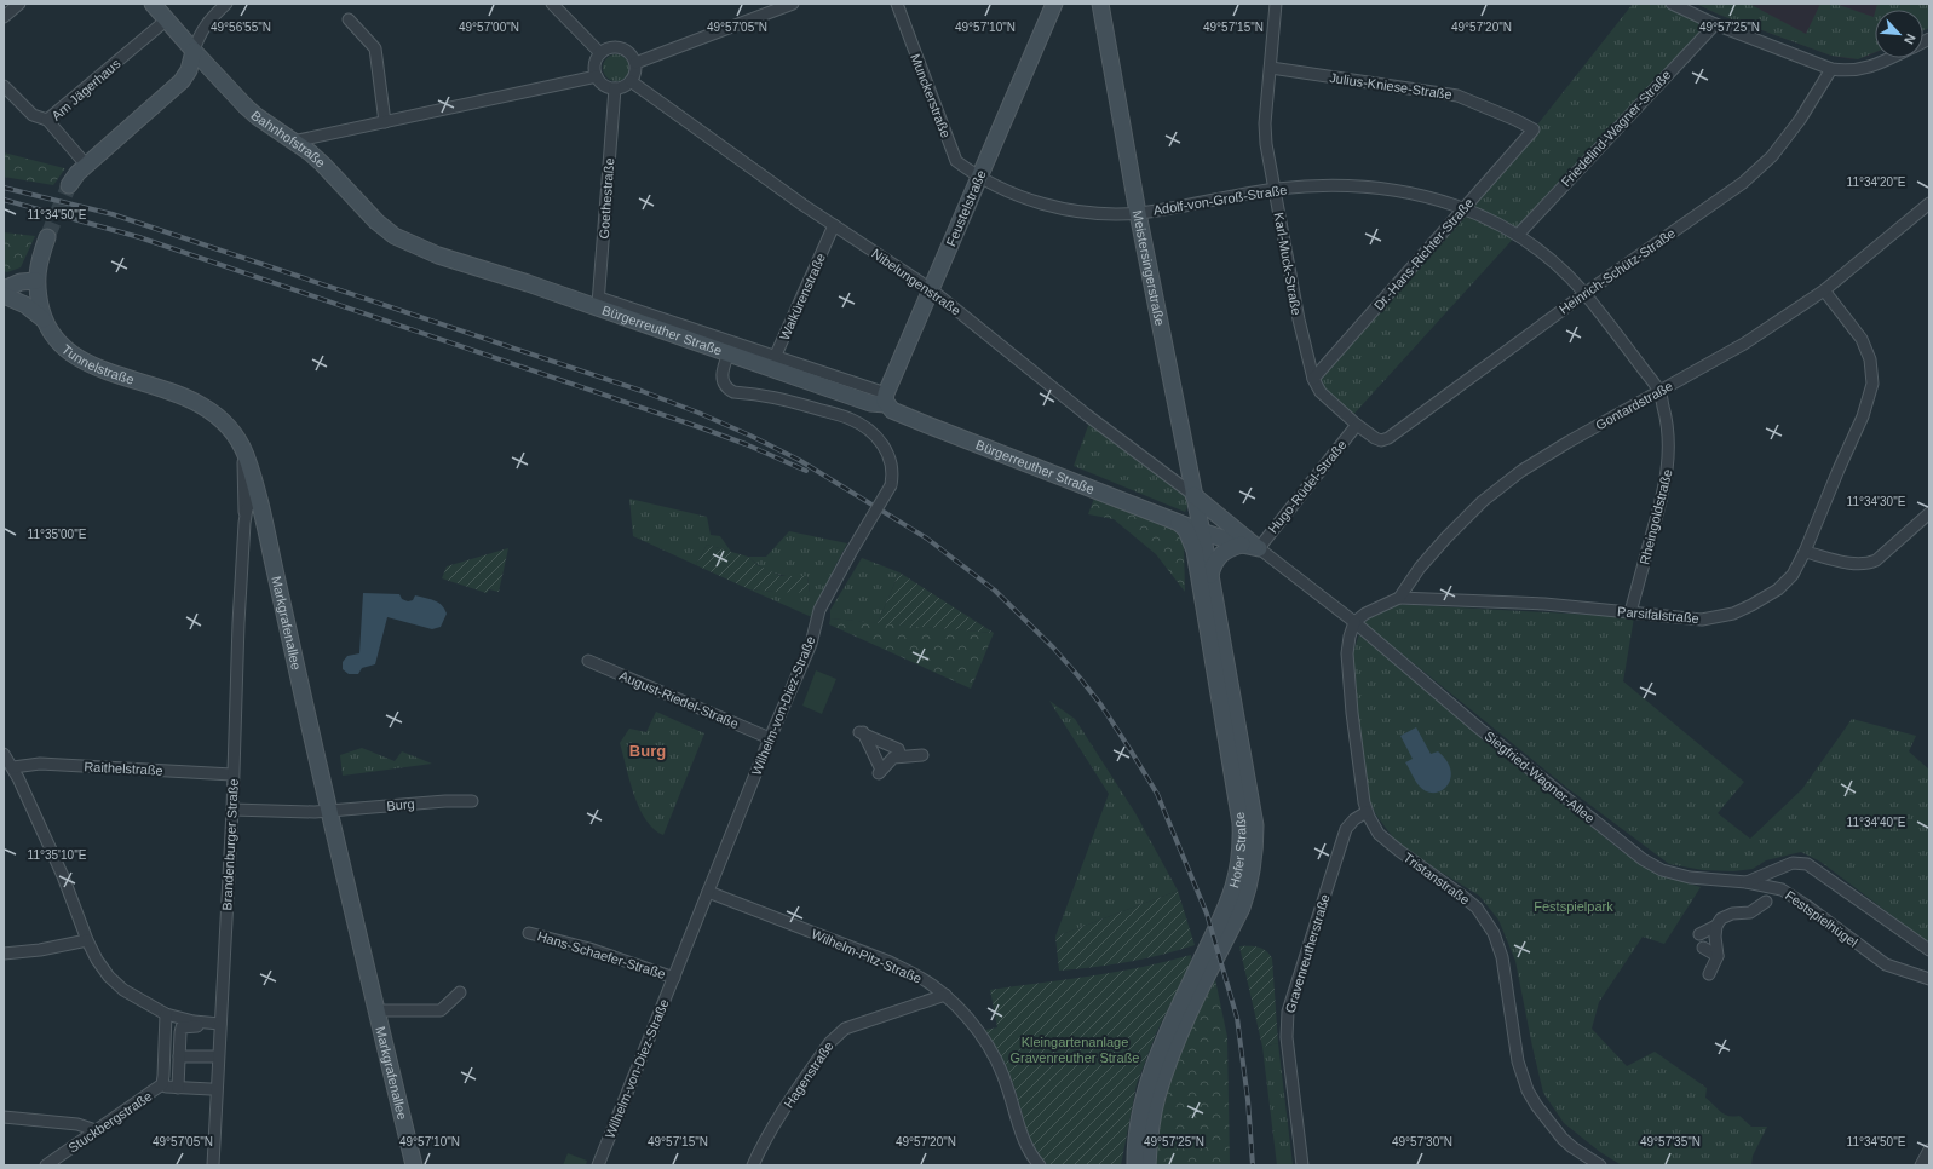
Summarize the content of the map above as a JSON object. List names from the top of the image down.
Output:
{
  "streets": {
    "main road": [
      "Bahnhofstraße",
      "Feustelstraße",
      "Meistersingerstraße",
      "Bürgerreuther Straße",
      "Tunnelstraße",
      "Markgrafenallee",
      "Hofer Straße"
    ],
    "street": [
      "Julius-Kniese-Straße",
      "Am Jägerhaus",
      "Munckerstraße",
      "Friedelind-Wagner-Straße",
      "Goethestraße",
      "Adolf-von-Groß-Straße",
      "Dr.-Hans-Richter-Straße",
      "Karl-Muck-Straße",
      "Heinrich-Schütz-Straße",
      "Nibelungenstraße",
      "Walkürenstraße",
      "Gontardstraße",
      "Hugo-Rüdel-Straße",
      "Rheingoldstraße",
      "Parsifalstraße",
      "August-Riedel-Straße",
      "Wilhelm-von-Diez-Straße",
      "Raithelstraße",
      "Siegfried-Wagner-Allee",
      "Burg",
      "Brandenburger Straße",
      "Tristanstraße",
      "Festspielhügel",
      "Gravenreutherstraße",
      "Hans-Schaefer-Straße",
      "Wilhelm-Pitz-Straße",
      "Hagenstraße",
      "Stuckbergstraße"
    ]
  },
  "crossings": [
    ["Julius-Kniese-Straße", "Dr.-Hans-Richter-Straße"],
    ["Julius-Kniese-Straße", "Karl-Muck-Straße"],
    ["Am Jägerhaus", "Bahnhofstraße"],
    ["Munckerstraße", "Adolf-von-Groß-Straße"],
    ["Munckerstraße", "Feustelstraße"],
    ["Friedelind-Wagner-Straße", "Adolf-von-Groß-Straße"],
    ["Bahnhofstraße", "Bürgerreuther Straße"],
    ["Goethestraße", "Nibelungenstraße"],
    ["Goethestraße", "Bürgerreuther Straße"],
    ["Adolf-von-Groß-Straße", "Feustelstraße"],
    ["Adolf-von-Groß-Straße", "Dr.-Hans-Richter-Straße"],
    ["Adolf-von-Groß-Straße", "Karl-Muck-Straße"],
    ["Adolf-von-Groß-Straße", "Meistersingerstraße"],
    ["Adolf-von-Groß-Straße", "Heinrich-Schütz-Straße"],
    ["Adolf-von-Groß-Straße", "Gontardstraße"],
    ["Adolf-von-Groß-Straße", "Rheingoldstraße"],
    ["Feustelstraße", "Nibelungenstraße"],
    ["Feustelstraße", "Bürgerreuther Straße"],
    ["Dr.-Hans-Richter-Straße", "Karl-Muck-Straße"],
    ["Karl-Muck-Straße", "Heinrich-Schütz-Straße"],
    ["Karl-Muck-Straße", "Hugo-Rüdel-Straße"],
    ["Meistersingerstraße", "Nibelungenstraße"],
    ["Meistersingerstraße", "Bürgerreuther Straße"],
    ["Meistersingerstraße", "Hofer Straße"],
    ["Nibelungenstraße", "Walkürenstraße"],
    ["Walkürenstraße", "Bürgerreuther Straße"],
    ["Bürgerreuther Straße", "Hugo-Rüdel-Straße"],
    ["Bürgerreuther Straße", "Wilhelm-von-Diez-Straße"],
    ["Bürgerreuther Straße", "Hofer Straße"],
    ["Tunnelstraße", "Markgrafenallee"],
    ["Tunnelstraße", "Brandenburger Straße"],
    ["Gontardstraße", "Rheingoldstraße"],
    ["Gontardstraße", "Parsifalstraße"],
    ["Rheingoldstraße", "Parsifalstraße"],
    ["Markgrafenallee", "Burg"],
    ["Markgrafenallee", "Brandenburger Straße"],
    ["August-Riedel-Straße", "Wilhelm-von-Diez-Straße"],
    ["Wilhelm-von-Diez-Straße", "Hans-Schaefer-Straße"],
    ["Wilhelm-von-Diez-Straße", "Wilhelm-Pitz-Straße"],
    ["Raithelstraße", "Brandenburger Straße"],
    ["Siegfried-Wagner-Allee", "Tristanstraße"],
    ["Siegfried-Wagner-Allee", "Festspielhügel"],
    ["Tristanstraße", "Gravenreutherstraße"],
    ["Wilhelm-Pitz-Straße", "Hagenstraße"]
  ],
  "districts": ["Burg"],
  "parks": ["Festspielpark", "Kleingartenanlage Gravenreuther Straße"],
  "north": "bottom right",
  "coordinates": [
    "49°57'15\"N",
    "49°57'20\"N",
    "49°57'25\"N",
    "49°56'55\"N",
    "49°57'00\"N",
    "49°57'05\"N",
    "49°57'10\"N",
    "11°34'20\"E",
    "11°34'50\"E",
    "11°34'30\"E",
    "11°35'00\"E",
    "11°34'40\"E",
    "11°35'10\"E",
    "49°57'30\"N",
    "49°57'35\"N"
  ]
}
